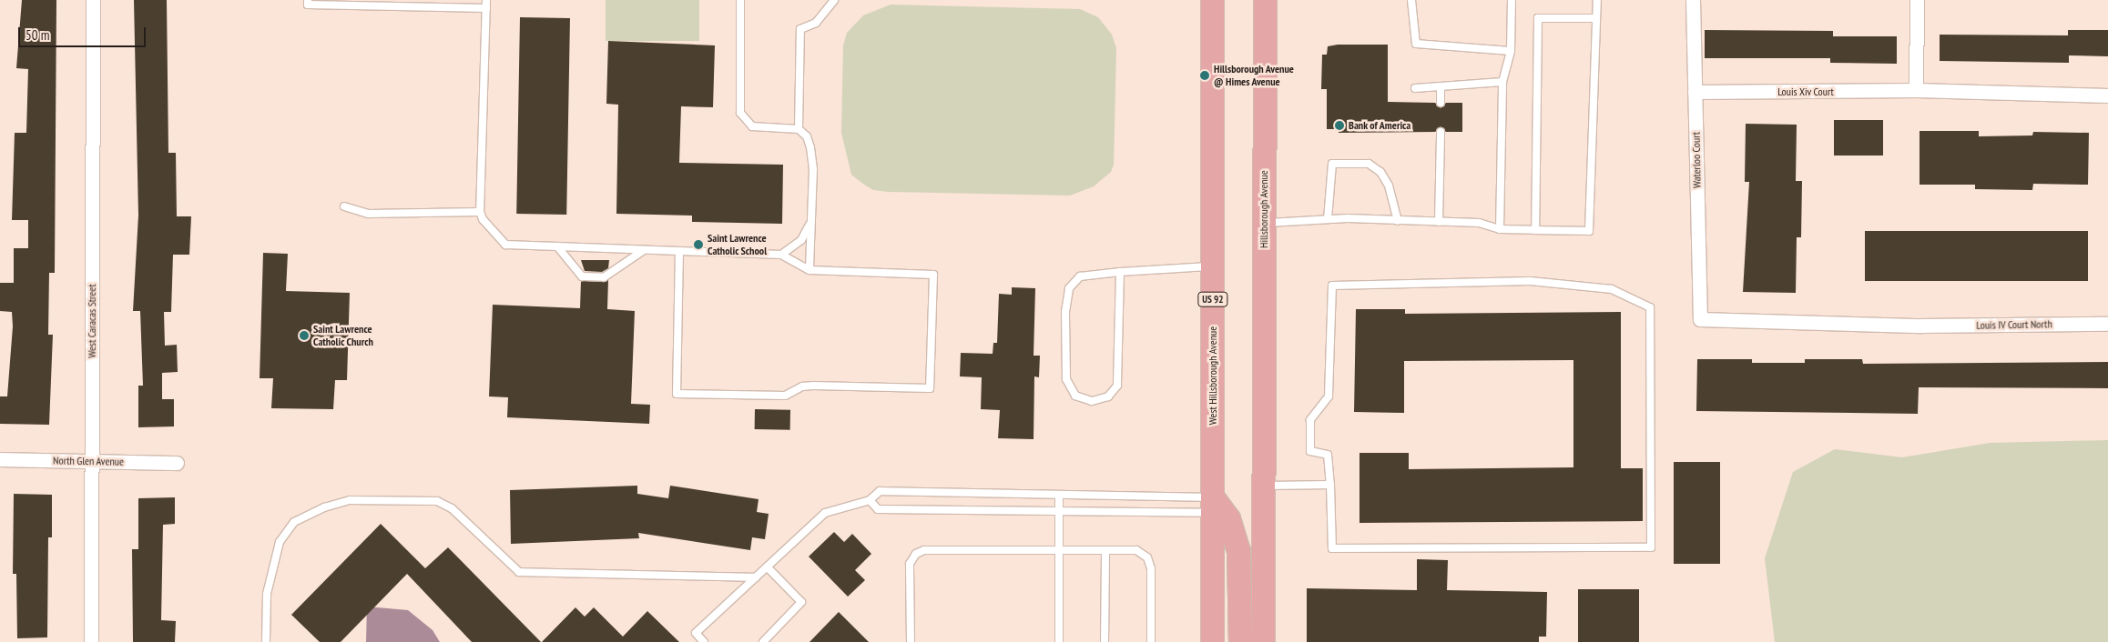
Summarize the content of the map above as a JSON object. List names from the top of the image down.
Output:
{
  "streets": {
    "main road": ["Hillsborough Avenue", "US 92", "West Hillsborough Avenue"],
    "street": [
      "Louis Xiv Court",
      "Waterloo Court",
      "West Caracas Street",
      "Louis IV Court North",
      "North Glen Avenue"
    ]
  },
  "crossings": [
    ["Louis Xiv Court", "Waterloo Court"],
    ["Waterloo Court", "Louis IV Court North"],
    ["West Caracas Street", "North Glen Avenue"]
  ],
  "places": [
    "Hillsborough Avenue @ Himes Avenue",
    "Bank of America",
    "Saint Lawrence Catholic School",
    "Saint Lawrence Catholic Church"
  ],
  "scale_bar": "50 m"
}
